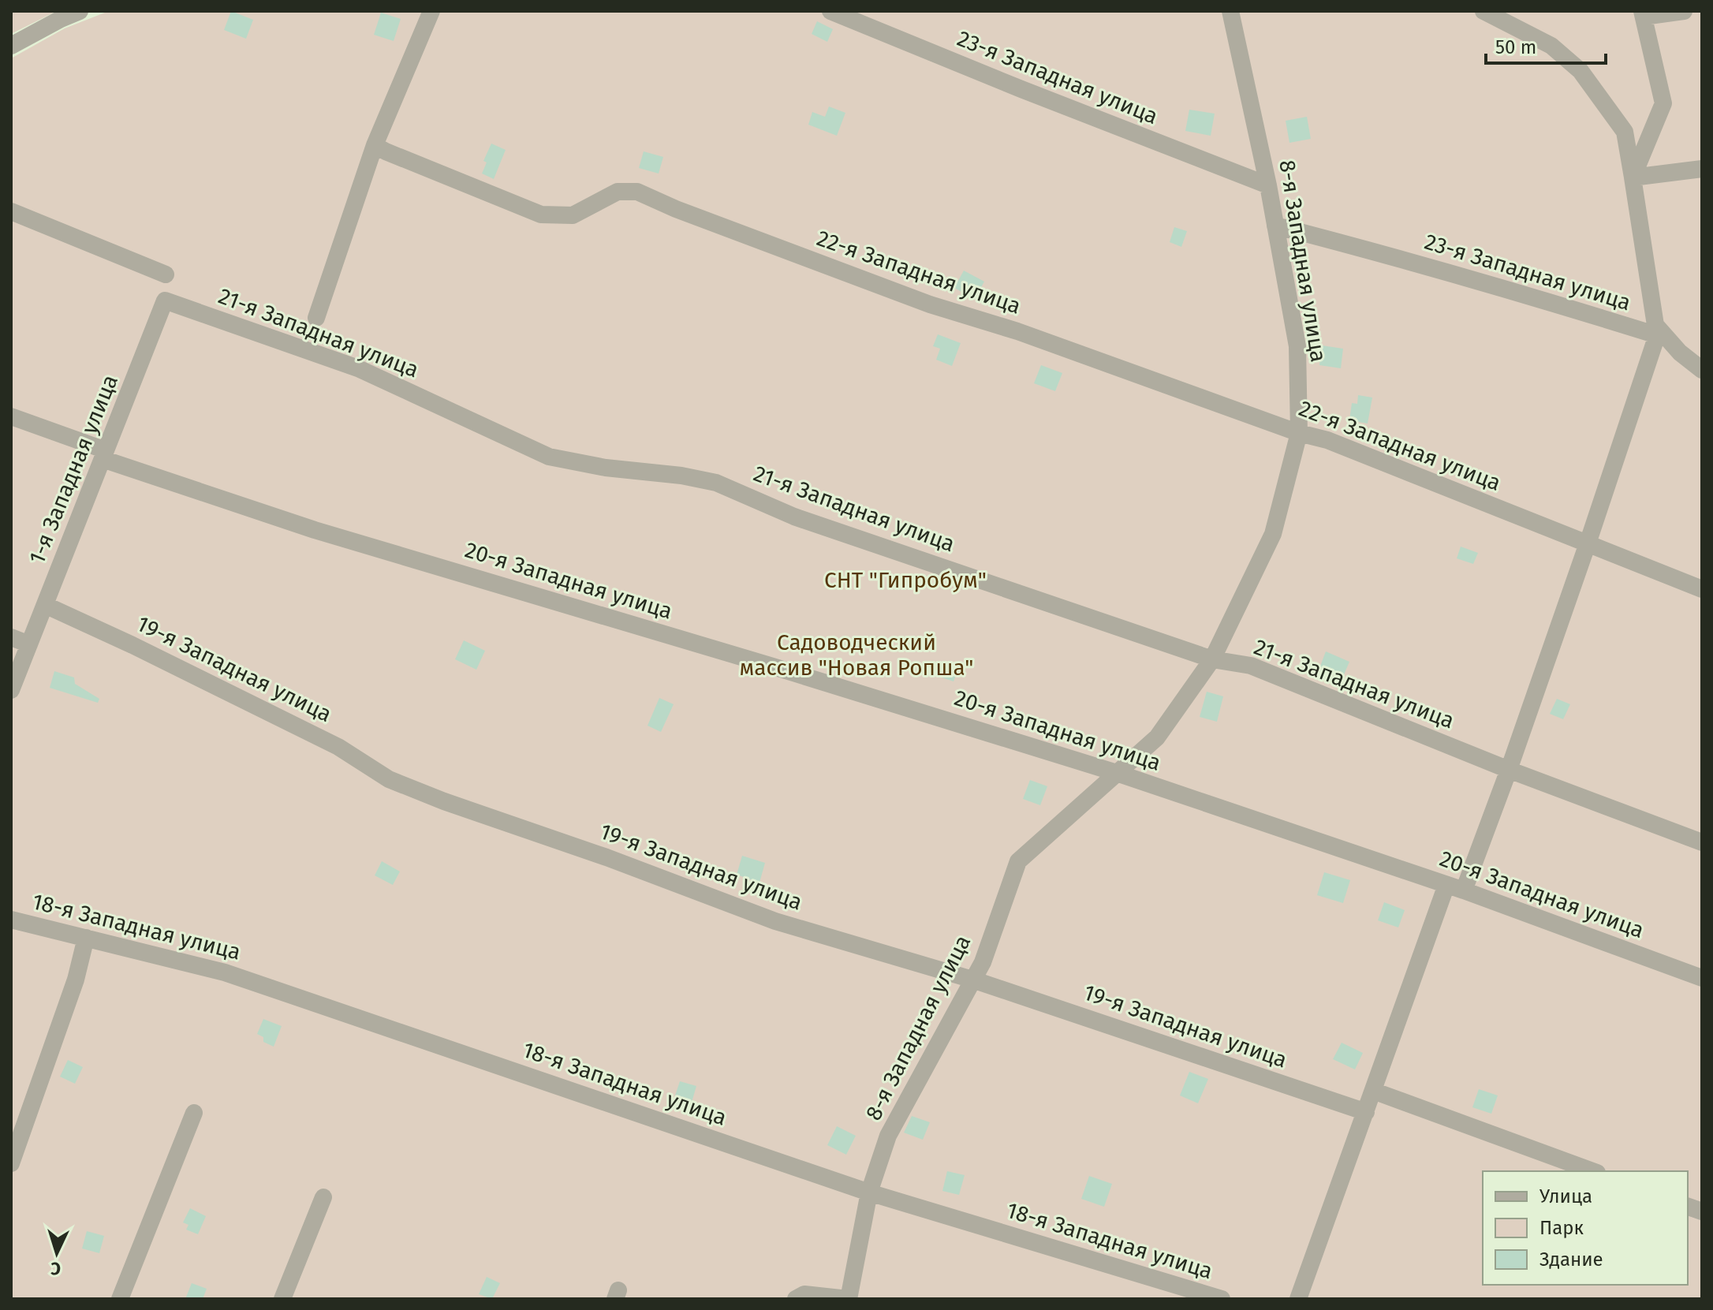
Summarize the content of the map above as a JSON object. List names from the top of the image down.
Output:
{
  "streets": {
    "street": [
      "23-я Западная улица",
      "8-я Западная улица",
      "22-я Западная улица",
      "21-я Западная улица",
      "1-я Западная улица",
      "20-я Западная улица",
      "19-я Западная улица",
      "18-я Западная улица"
    ]
  },
  "crossings": [
    ["23-я Западная улица", "8-я Западная улица"],
    ["8-я Западная улица", "22-я Западная улица"],
    ["8-я Западная улица", "21-я Западная улица"],
    ["8-я Западная улица", "20-я Западная улица"],
    ["8-я Западная улица", "19-я Западная улица"],
    ["8-я Западная улица", "18-я Западная улица"],
    ["21-я Западная улица", "1-я Западная улица"],
    ["1-я Западная улица", "20-я Западная улица"],
    ["1-я Западная улица", "19-я Западная улица"]
  ],
  "parks": ["СНТ \"Гипробум\"", "Садоводческий массив \"Новая Ропша\""],
  "legend": ["Улица", "Парк", "Здание"],
  "scale_bar": "50 m",
  "north": "bottom"
}
